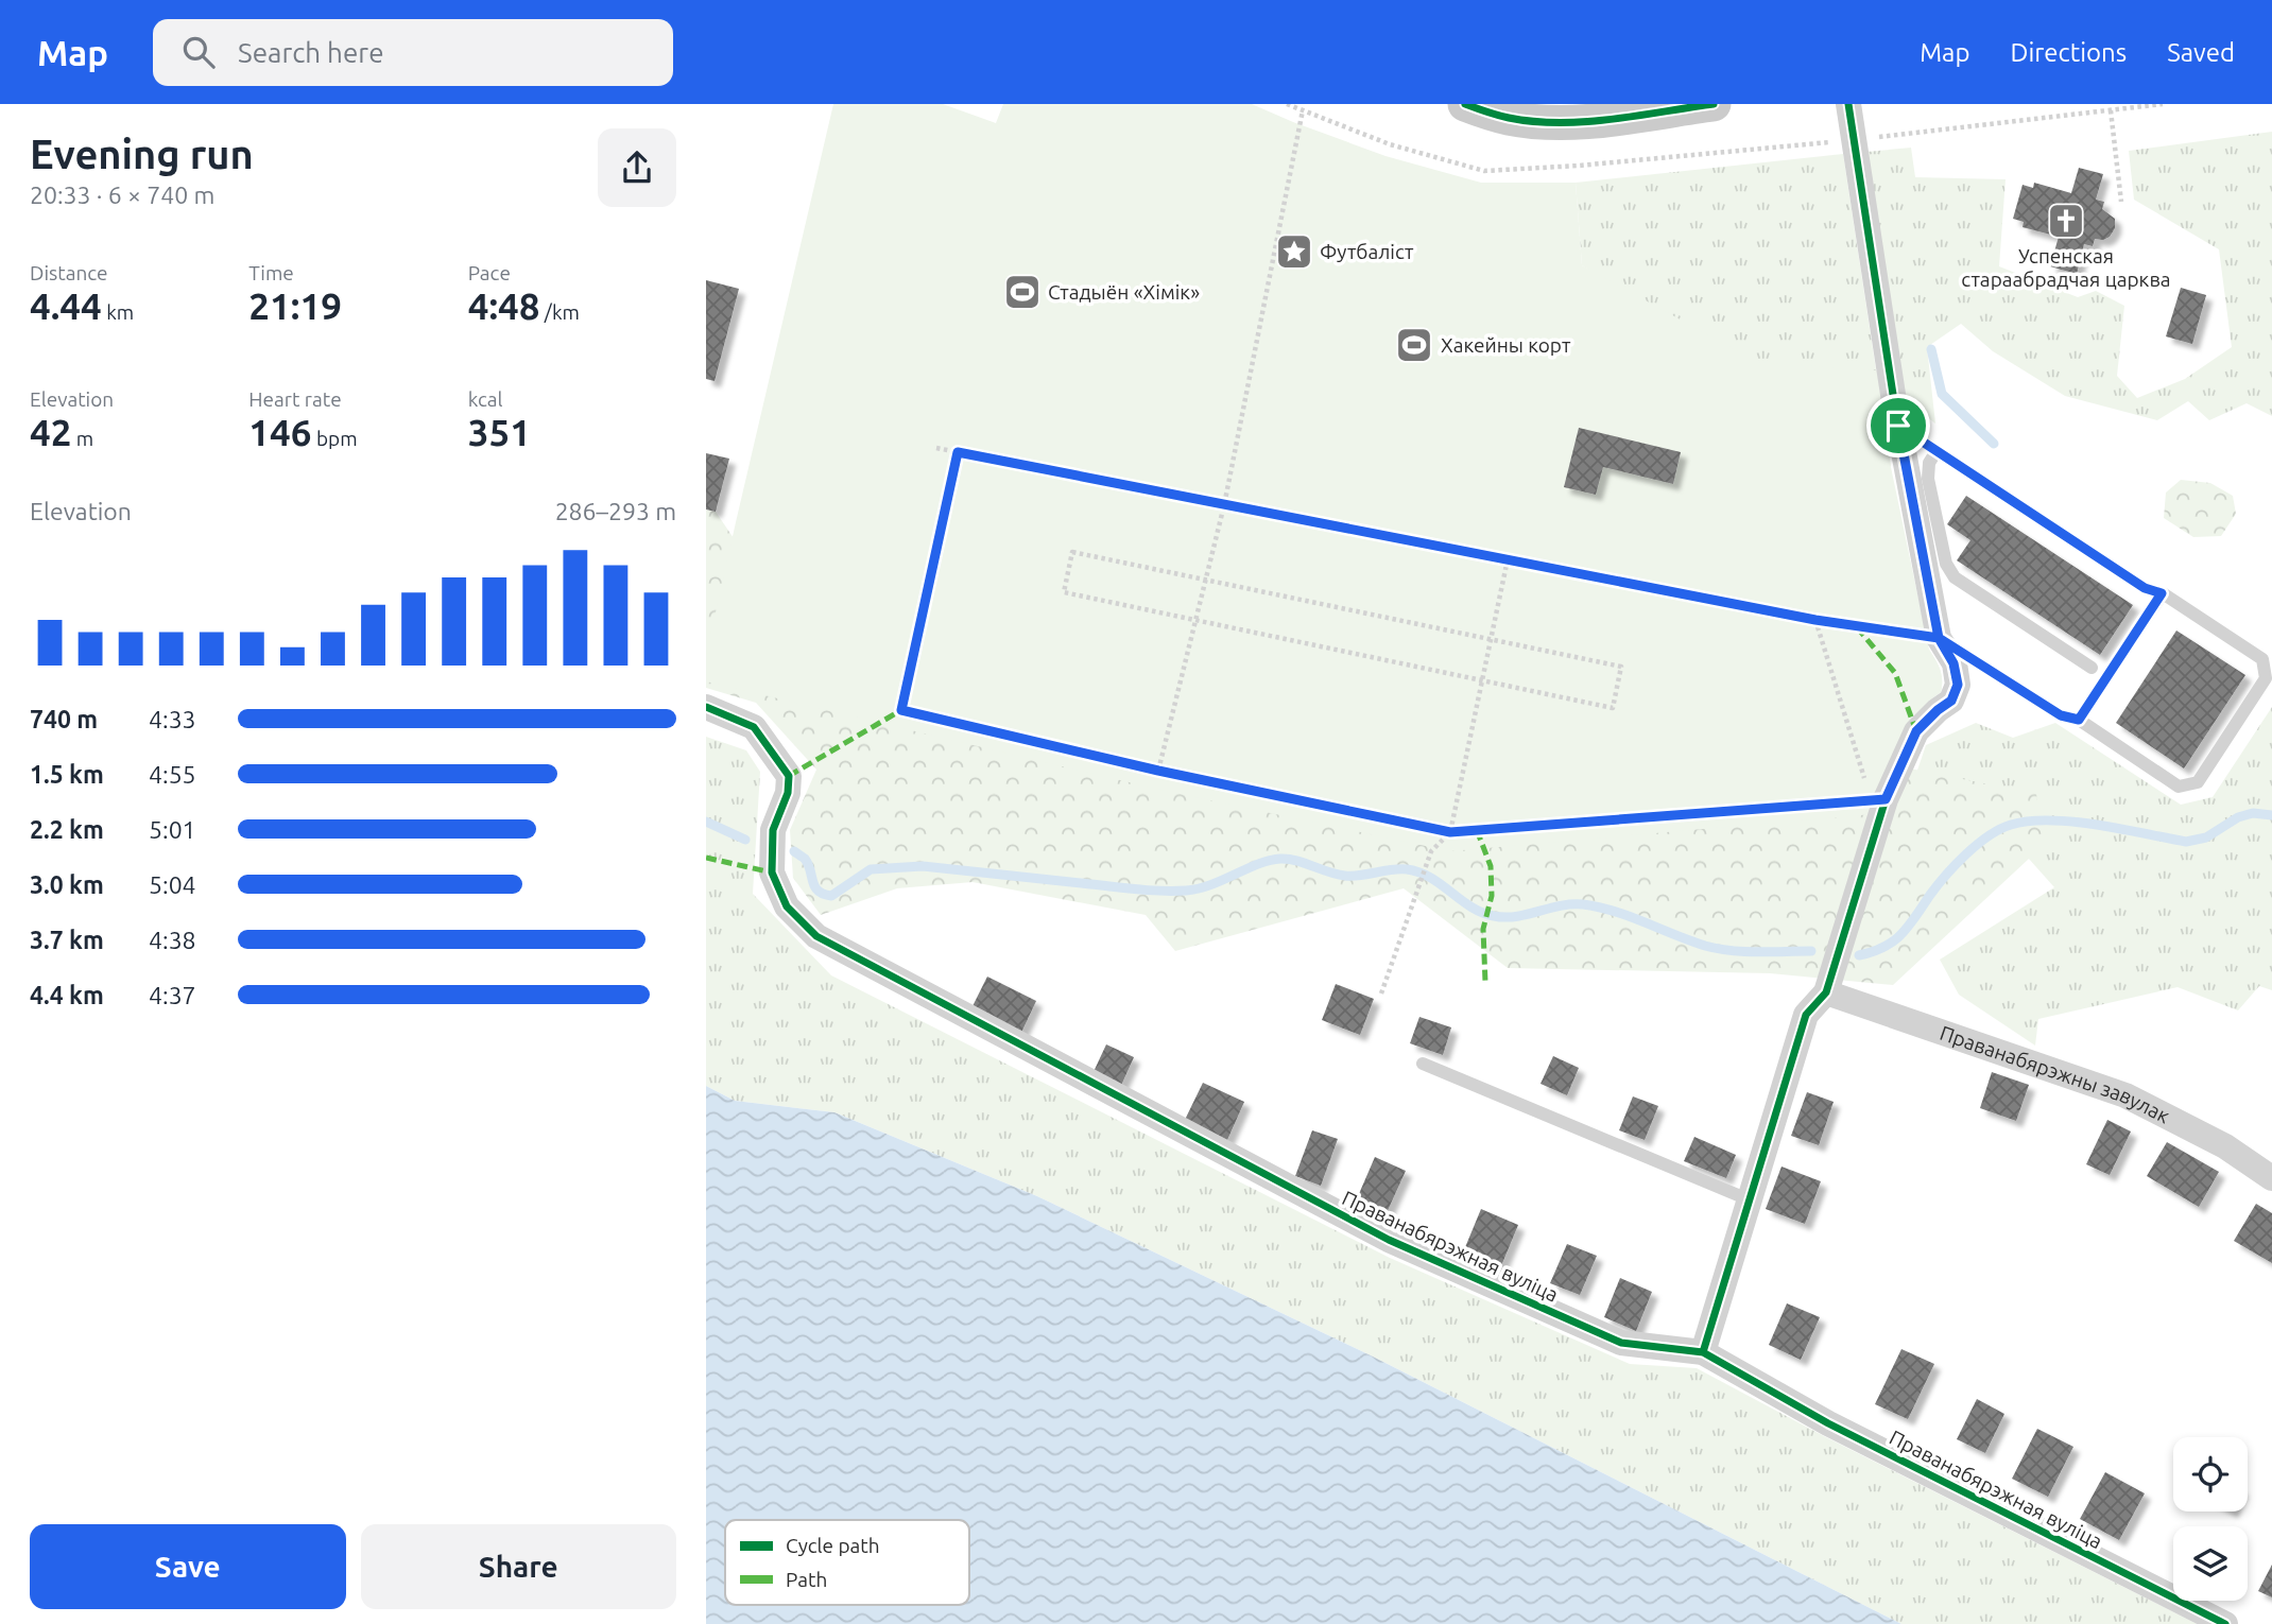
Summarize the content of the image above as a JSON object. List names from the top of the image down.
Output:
{
  "streets": {
    "street": ["Праванабярэжны завулак", "Праванабярэжная вуліца"]
  },
  "places": {
    "church": ["Успенская стараабрадчая царква"],
    "place": ["Футбаліст"],
    "sports": ["Стадыён «Хімік»", "Хакейны корт"]
  },
  "legend": ["Cycle path", "Path"],
  "page": {
    "header": "Map",
    "search": "Search here",
    "nav": ["Map", "Directions", "Saved"],
    "heading": ["Evening run", "20:33 · 6 × 740 m"],
    "stats": [
      ["Distance", "4.44 km"],
      ["Time", "21:19"],
      ["Pace", "4:48 /km"],
      ["Elevation", "42 m"],
      ["Heart rate", "146 bpm"],
      ["kcal", "351"]
    ],
    "chart": ["Elevation", "286–293 m"],
    "list": [
      {
        "name": "740 m",
        "note": "4:33"
      },
      {
        "name": "1.5 km",
        "note": "4:55"
      },
      {
        "name": "2.2 km",
        "note": "5:01"
      },
      {
        "name": "3.0 km",
        "note": "5:04"
      },
      {
        "name": "3.7 km",
        "note": "4:38"
      },
      {
        "name": "4.4 km",
        "note": "4:37"
      }
    ],
    "buttons": ["Save", "Share"]
  }
}
